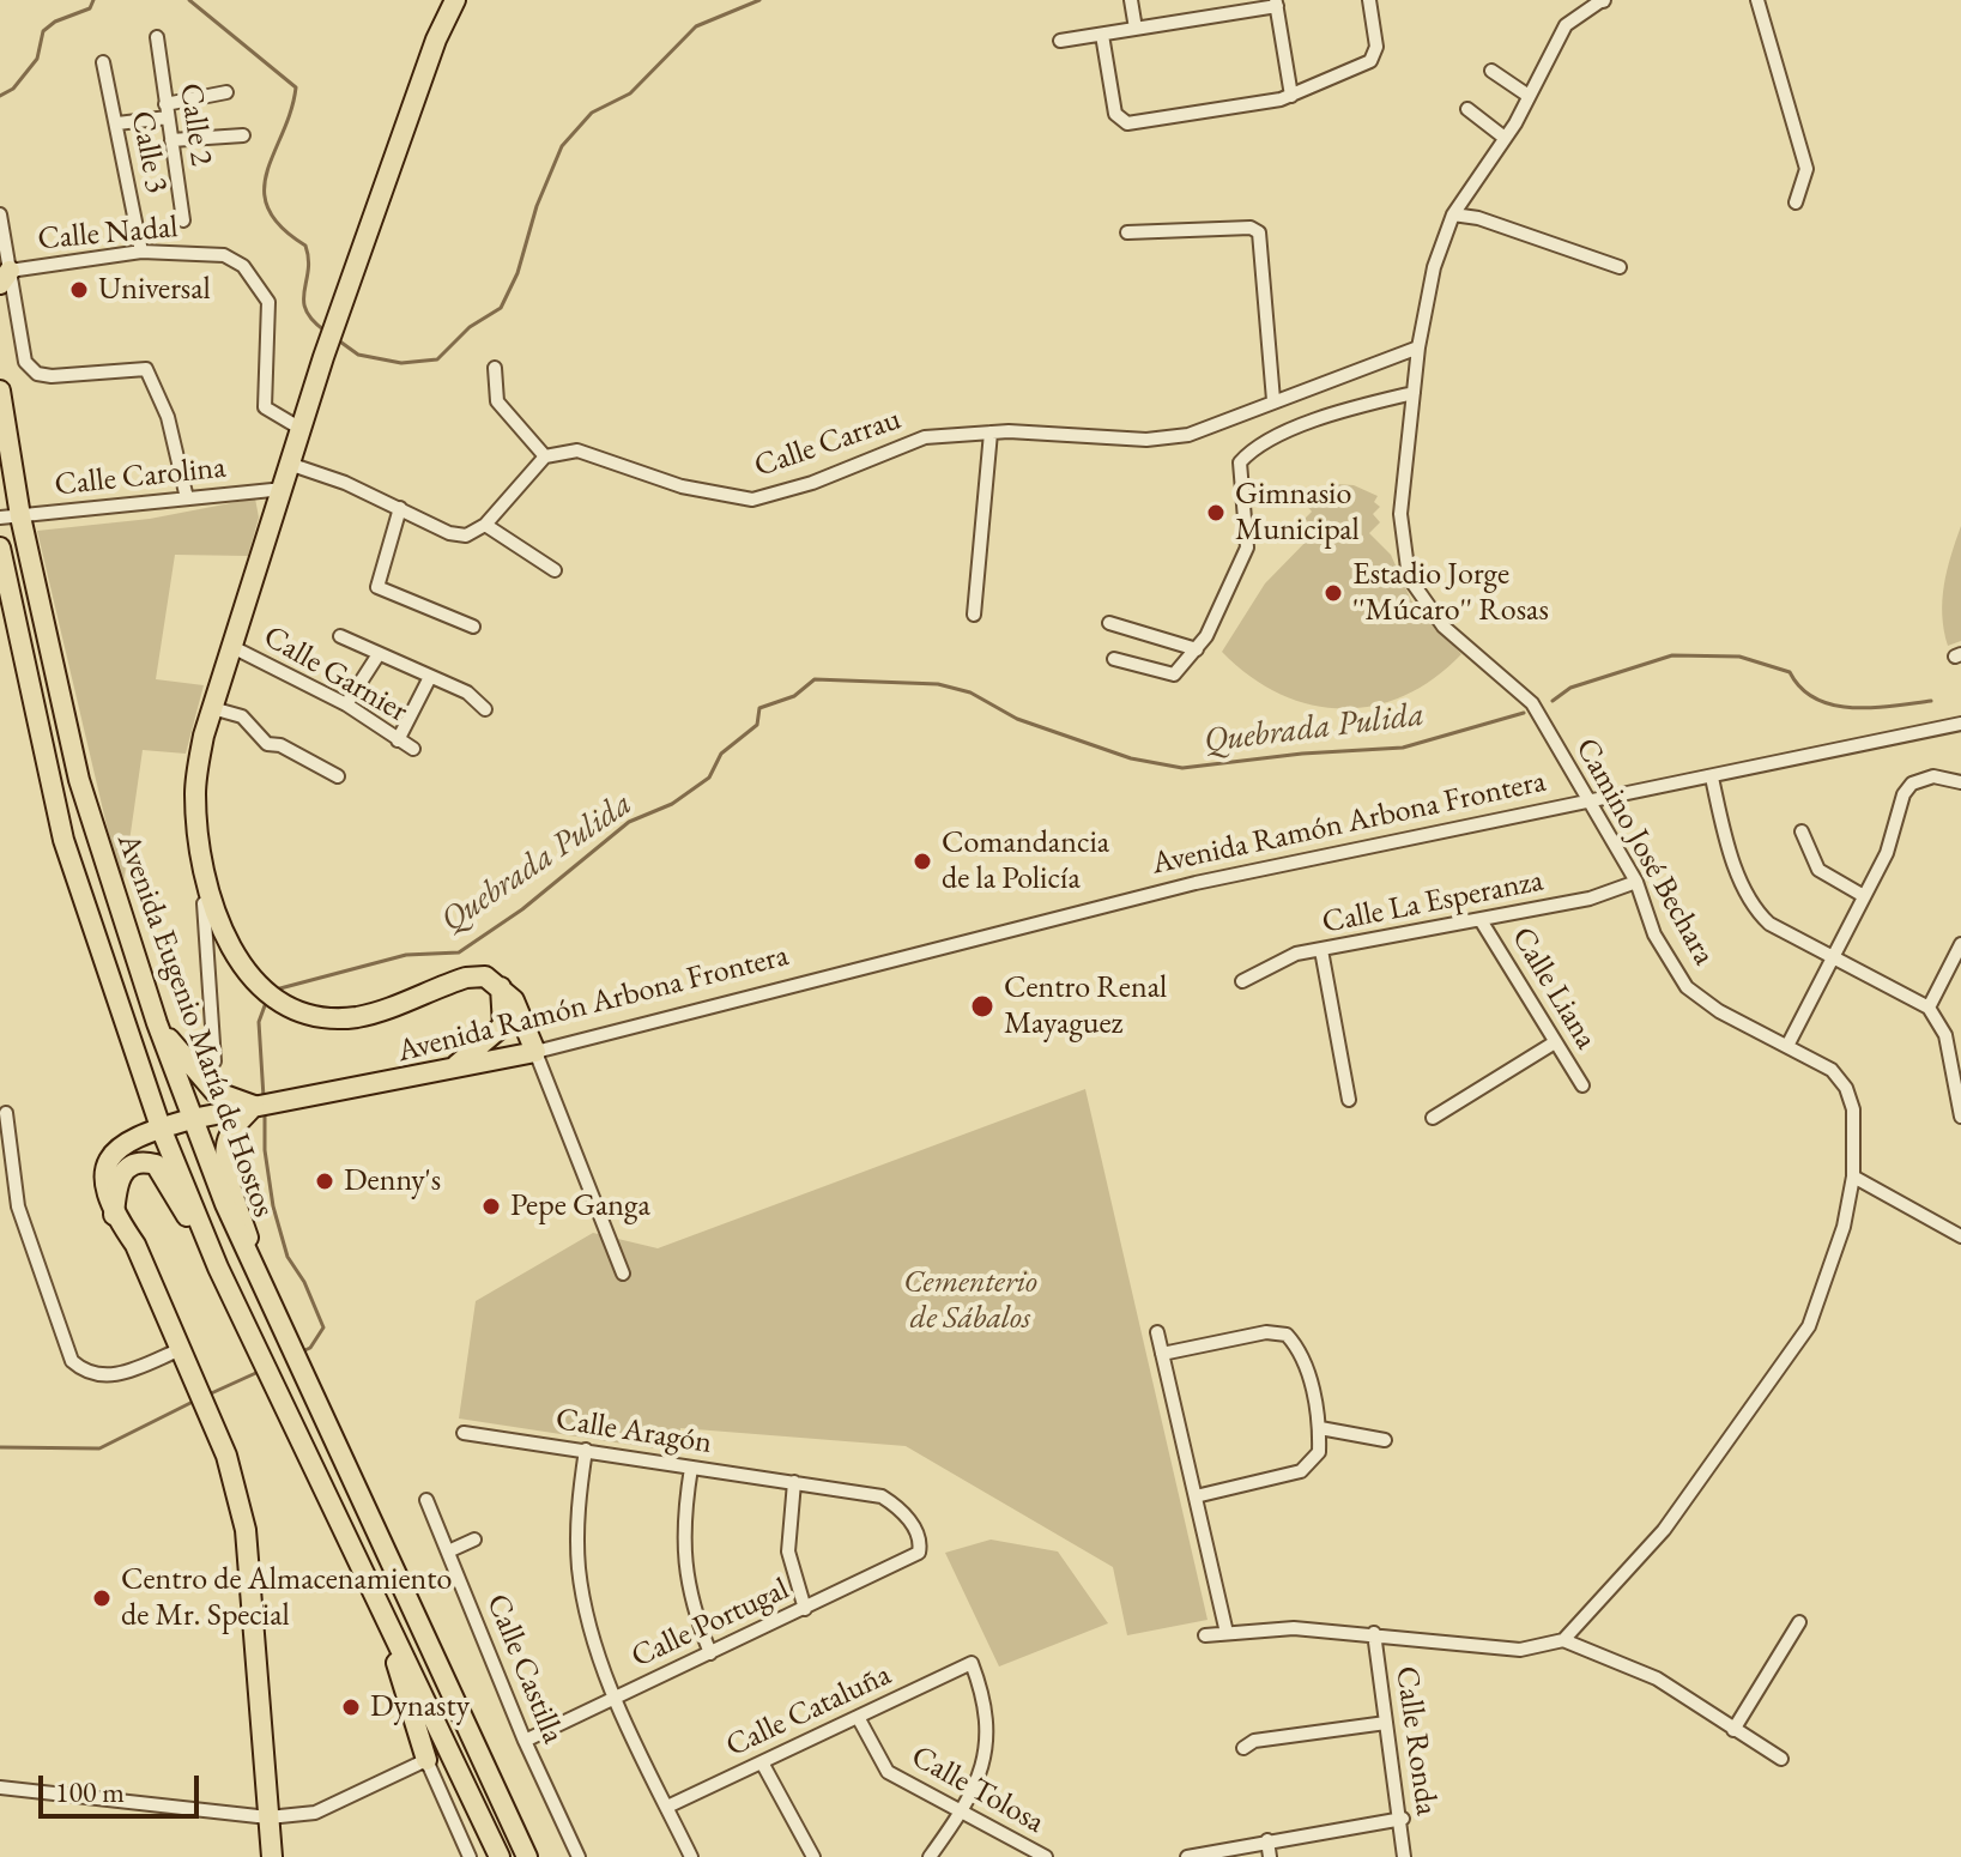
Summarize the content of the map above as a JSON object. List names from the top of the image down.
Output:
{
  "streets": {
    "main road": ["Avenida Ramón Arbona Frontera", "Avenida Eugenio María de Hostos"],
    "street": [
      "Calle 2",
      "Calle 3",
      "Calle Nadal",
      "Calle Carrau",
      "Calle Carolina",
      "Calle Garnier",
      "Camino José Bechara",
      "Calle La Esperanza",
      "Calle Liana",
      "Calle Aragón",
      "Calle Portugal",
      "Calle Castilla",
      "Calle Cataluña",
      "Calle Ronda",
      "Calle Tolosa"
    ]
  },
  "crossings": [
    ["Calle 3", "Calle Nadal"],
    ["Calle Carrau", "Camino José Bechara"],
    ["Calle Carolina", "Avenida Eugenio María de Hostos"],
    ["Avenida Ramón Arbona Frontera", "Camino José Bechara"],
    ["Avenida Ramón Arbona Frontera", "Avenida Eugenio María de Hostos"],
    ["Camino José Bechara", "Calle La Esperanza"],
    ["Calle La Esperanza", "Calle Liana"],
    ["Calle Aragón", "Calle Portugal"],
    ["Calle Portugal", "Calle Castilla"],
    ["Calle Cataluña", "Calle Tolosa"]
  ],
  "water": ["Quebrada Pulida"],
  "parks": ["Cementerio de Sábalos"],
  "places": [
    "Universal",
    "Gimnasio Municipal",
    "Estadio Jorge ''Múcaro'' Rosas",
    "Comandancia de la Policía",
    "Centro Renal Mayaguez",
    "Denny's",
    "Pepe Ganga",
    "Centro de Almacenamiento de Mr. Special",
    "Dynasty"
  ],
  "scale_bar": "100 m"
}
